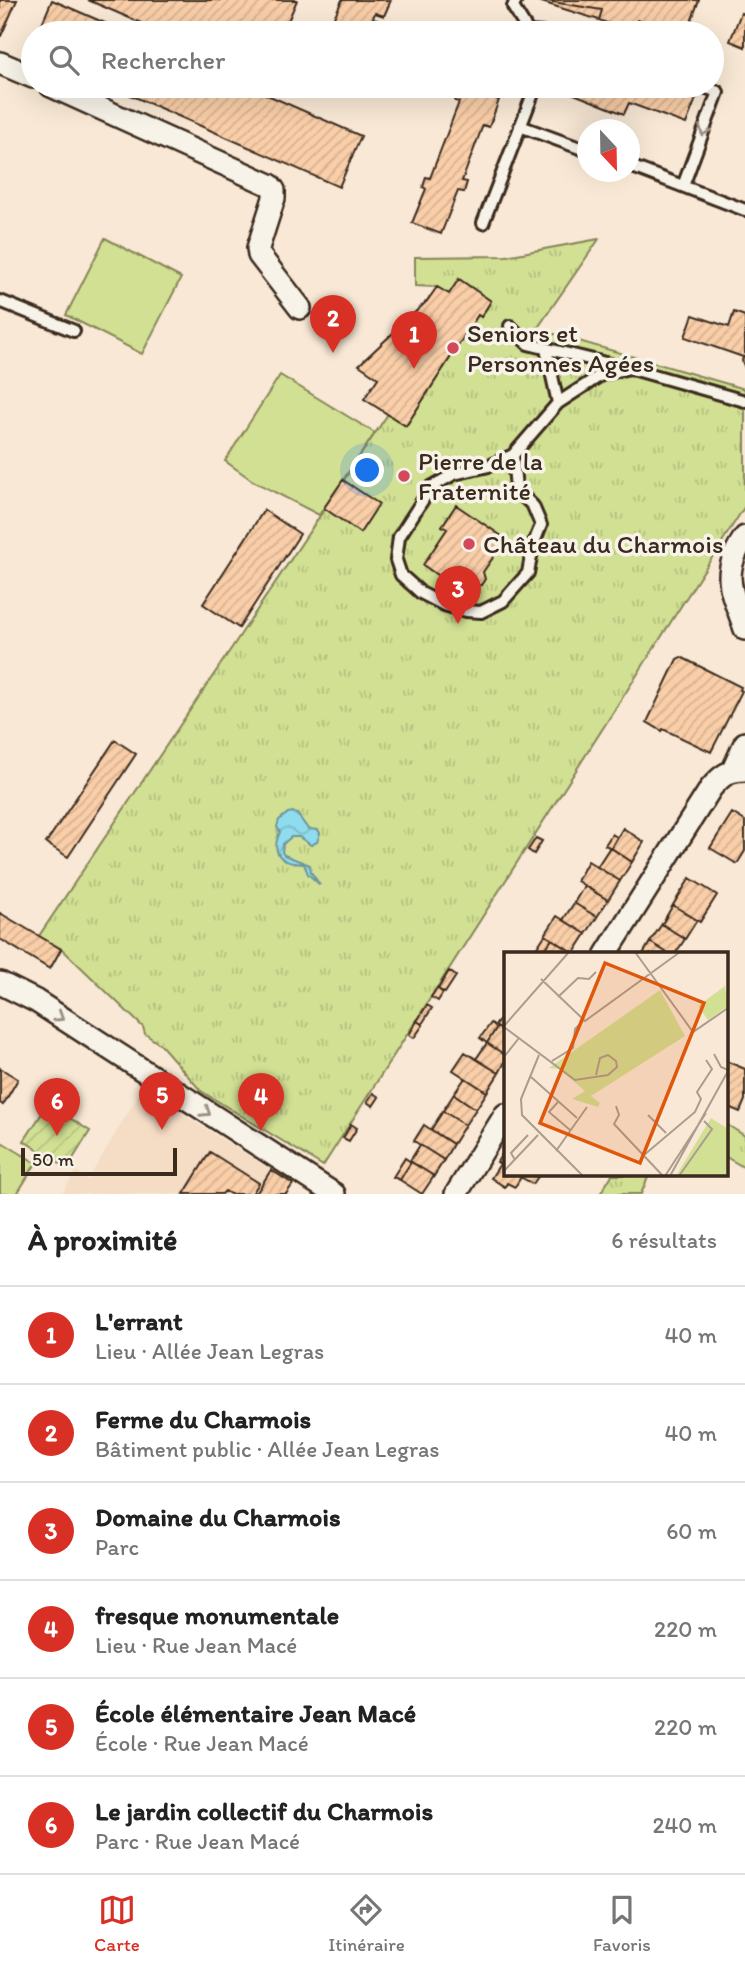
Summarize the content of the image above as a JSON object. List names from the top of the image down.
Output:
{
  "places": ["Seniors et Personnes Agées", "Pierre de la Fraternité", "Château du Charmois"],
  "scale_bar": "50 m",
  "north": "bottom",
  "page": {
    "search": "Rechercher",
    "pins": [
      "2",
      "1",
      "3",
      "5",
      "4",
      "6"
    ],
    "scale": "50 m",
    "heading": ["À proximité", "6 résultats"],
    "list": [
      {
        "mark": "1",
        "name": "L'errant",
        "note": "Lieu · Allée Jean Legras",
        "value": "40 m"
      },
      {
        "mark": "2",
        "name": "Ferme du Charmois",
        "note": "Bâtiment public · Allée Jean Legras",
        "value": "40 m"
      },
      {
        "mark": "3",
        "name": "Domaine du Charmois",
        "note": "Parc",
        "value": "60 m"
      },
      {
        "mark": "4",
        "name": "fresque monumentale",
        "note": "Lieu · Rue Jean Macé",
        "value": "220 m"
      },
      {
        "mark": "5",
        "name": "École élémentaire Jean Macé",
        "note": "École · Rue Jean Macé",
        "value": "220 m"
      },
      {
        "mark": "6",
        "name": "Le jardin collectif du Charmois",
        "note": "Parc · Rue Jean Macé",
        "value": "240 m"
      }
    ],
    "nav": ["Carte", "Itinéraire", "Favoris"]
  }
}
